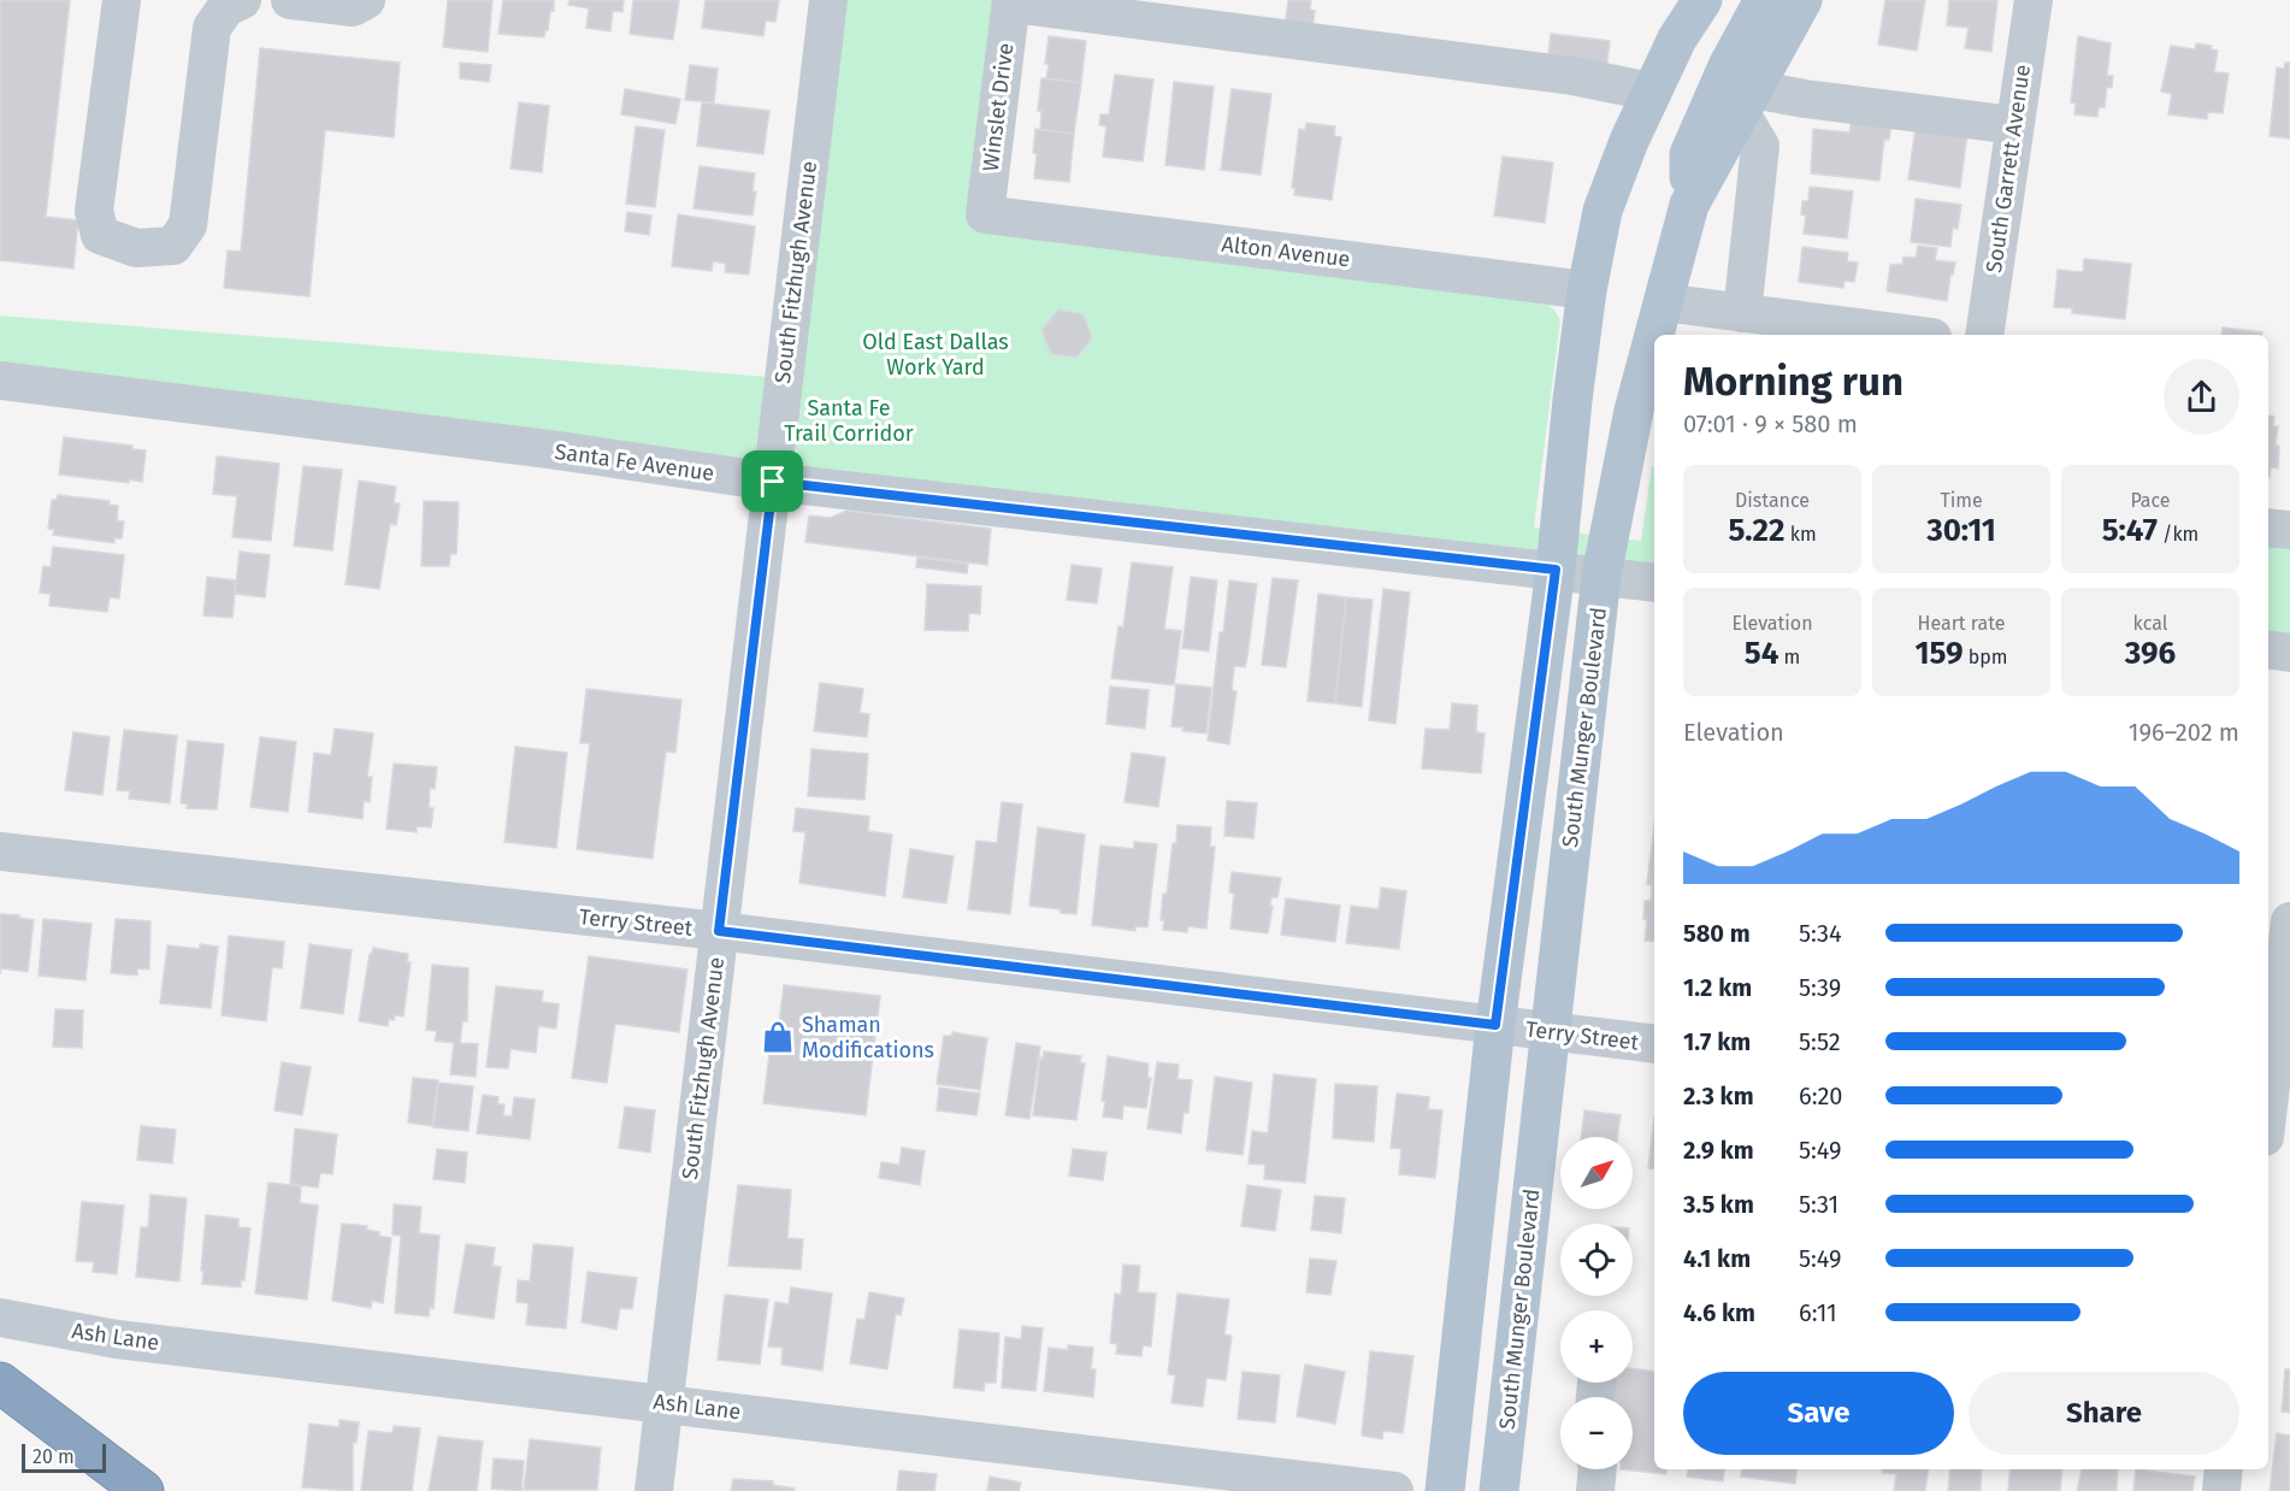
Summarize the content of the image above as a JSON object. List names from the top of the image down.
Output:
{
  "streets": {
    "main road": ["South Munger Boulevard"],
    "street": [
      "Winslet Drive",
      "South Garrett Avenue",
      "Alton Avenue",
      "South Fitzhugh Avenue",
      "Santa Fe Avenue",
      "Terry Street",
      "Ash Lane"
    ]
  },
  "crossings": [
    ["Winslet Drive", "Alton Avenue"],
    ["South Fitzhugh Avenue", "Santa Fe Avenue"],
    ["South Fitzhugh Avenue", "Terry Street"],
    ["South Fitzhugh Avenue", "Ash Lane"],
    ["Santa Fe Avenue", "South Munger Boulevard"],
    ["South Munger Boulevard", "Terry Street"]
  ],
  "parks": ["Old East Dallas Work Yard", "Santa Fe Trail Corridor"],
  "places": {
    "shop": ["Shaman Modifications"]
  },
  "scale_bar": "20 m",
  "north": "top right",
  "page": {
    "heading": ["Morning run", "07:01 · 9 × 580 m"],
    "stats": [
      ["Distance", "5.22 km"],
      ["Time", "30:11"],
      ["Pace", "5:47 /km"],
      ["Elevation", "54 m"],
      ["Heart rate", "159 bpm"],
      ["kcal", "396"]
    ],
    "chart": ["Elevation", "196–202 m"],
    "list": [
      {
        "name": "580 m",
        "note": "5:34"
      },
      {
        "name": "1.2 km",
        "note": "5:39"
      },
      {
        "name": "1.7 km",
        "note": "5:52"
      },
      {
        "name": "2.3 km",
        "note": "6:20"
      },
      {
        "name": "2.9 km",
        "note": "5:49"
      },
      {
        "name": "3.5 km",
        "note": "5:31"
      },
      {
        "name": "4.1 km",
        "note": "5:49"
      },
      {
        "name": "4.6 km",
        "note": "6:11"
      }
    ],
    "map_buttons": ["+", "−"],
    "buttons": ["Save", "Share"],
    "scale": "20 m"
  }
}
